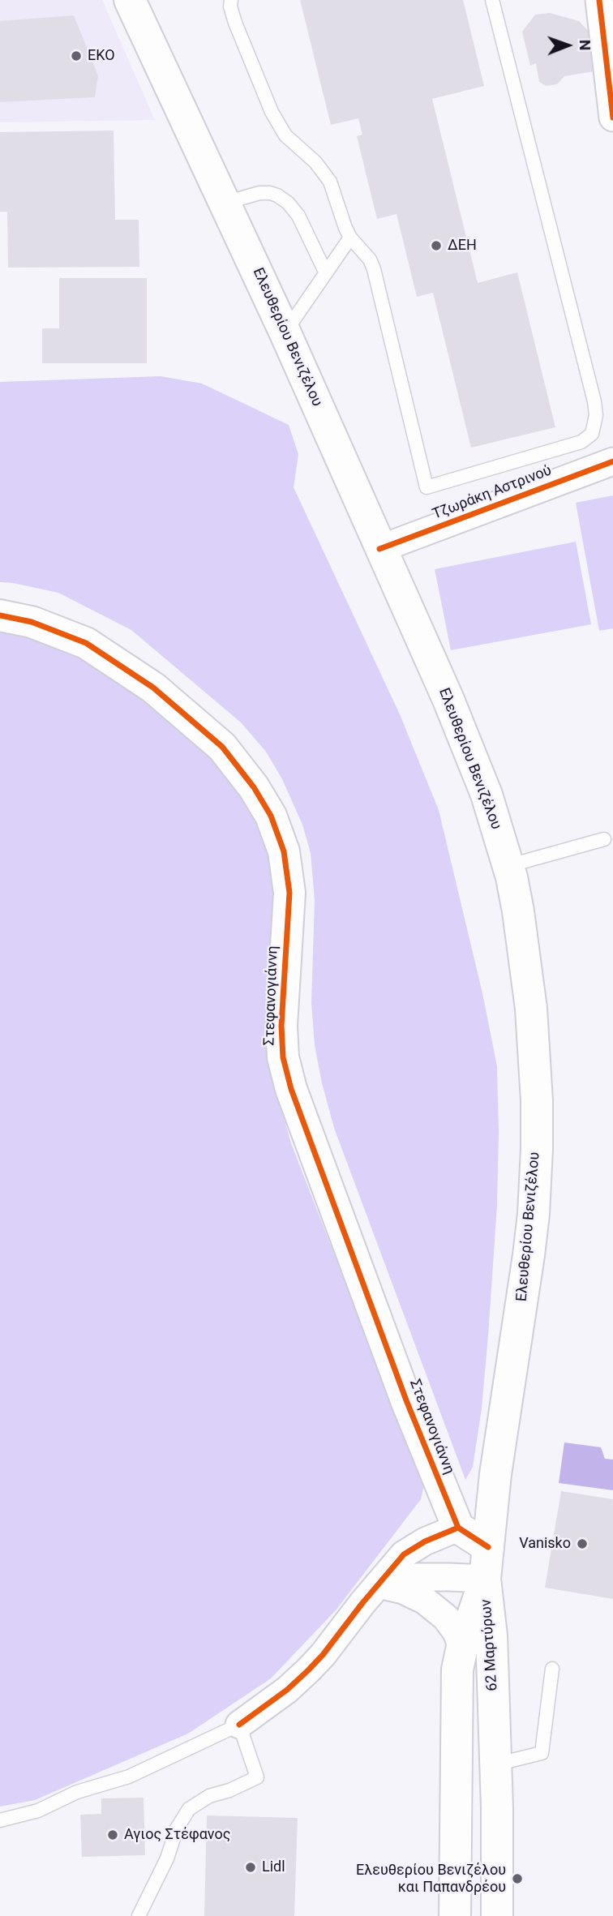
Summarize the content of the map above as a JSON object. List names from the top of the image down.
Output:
{
  "streets": {
    "main road": ["Ελευθερίου Βενιζέλου", "Στεφανογιάννη", "62 Μαρτύρων"],
    "street": ["Τζωράκη Αστρινού"]
  },
  "crossings": [
    ["Ελευθερίου Βενιζέλου", "Τζωράκη Αστρινού"],
    ["Ελευθερίου Βενιζέλου", "62 Μαρτύρων"]
  ],
  "places": [
    "EKO",
    "ΔΕΗ",
    "Vanisko",
    "Αγιος Στέφανος",
    "Lidl",
    "Ελευθερίου Βενιζέλου και Παπανδρέου"
  ],
  "north": "right"
}
